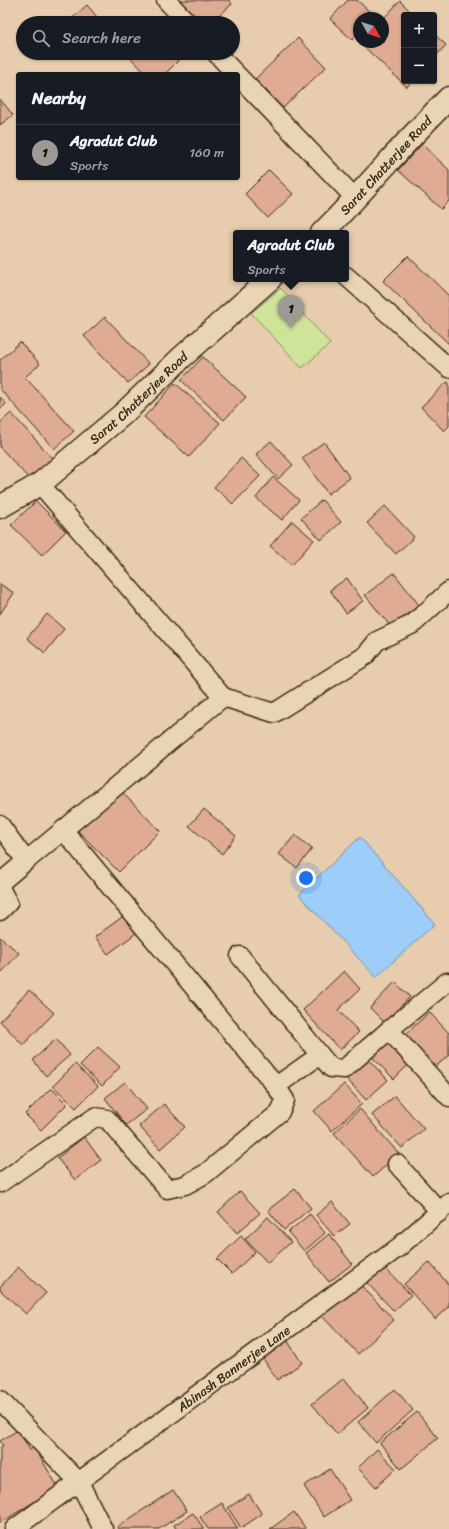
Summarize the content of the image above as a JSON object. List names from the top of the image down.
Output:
{
  "streets": {
    "street": ["Sarat Chatterjee Road", "Abinash Bannerjee Lane"]
  },
  "north": "bottom right",
  "page": {
    "map_buttons": ["+", "−"],
    "search": "Search here",
    "heading": "Nearby",
    "list": [
      {
        "mark": "1",
        "name": "Agradut Club",
        "note": "Sports",
        "value": "160 m"
      }
    ],
    "popup": ["Agradut Club", "Sports"],
    "pins": "1"
  }
}
